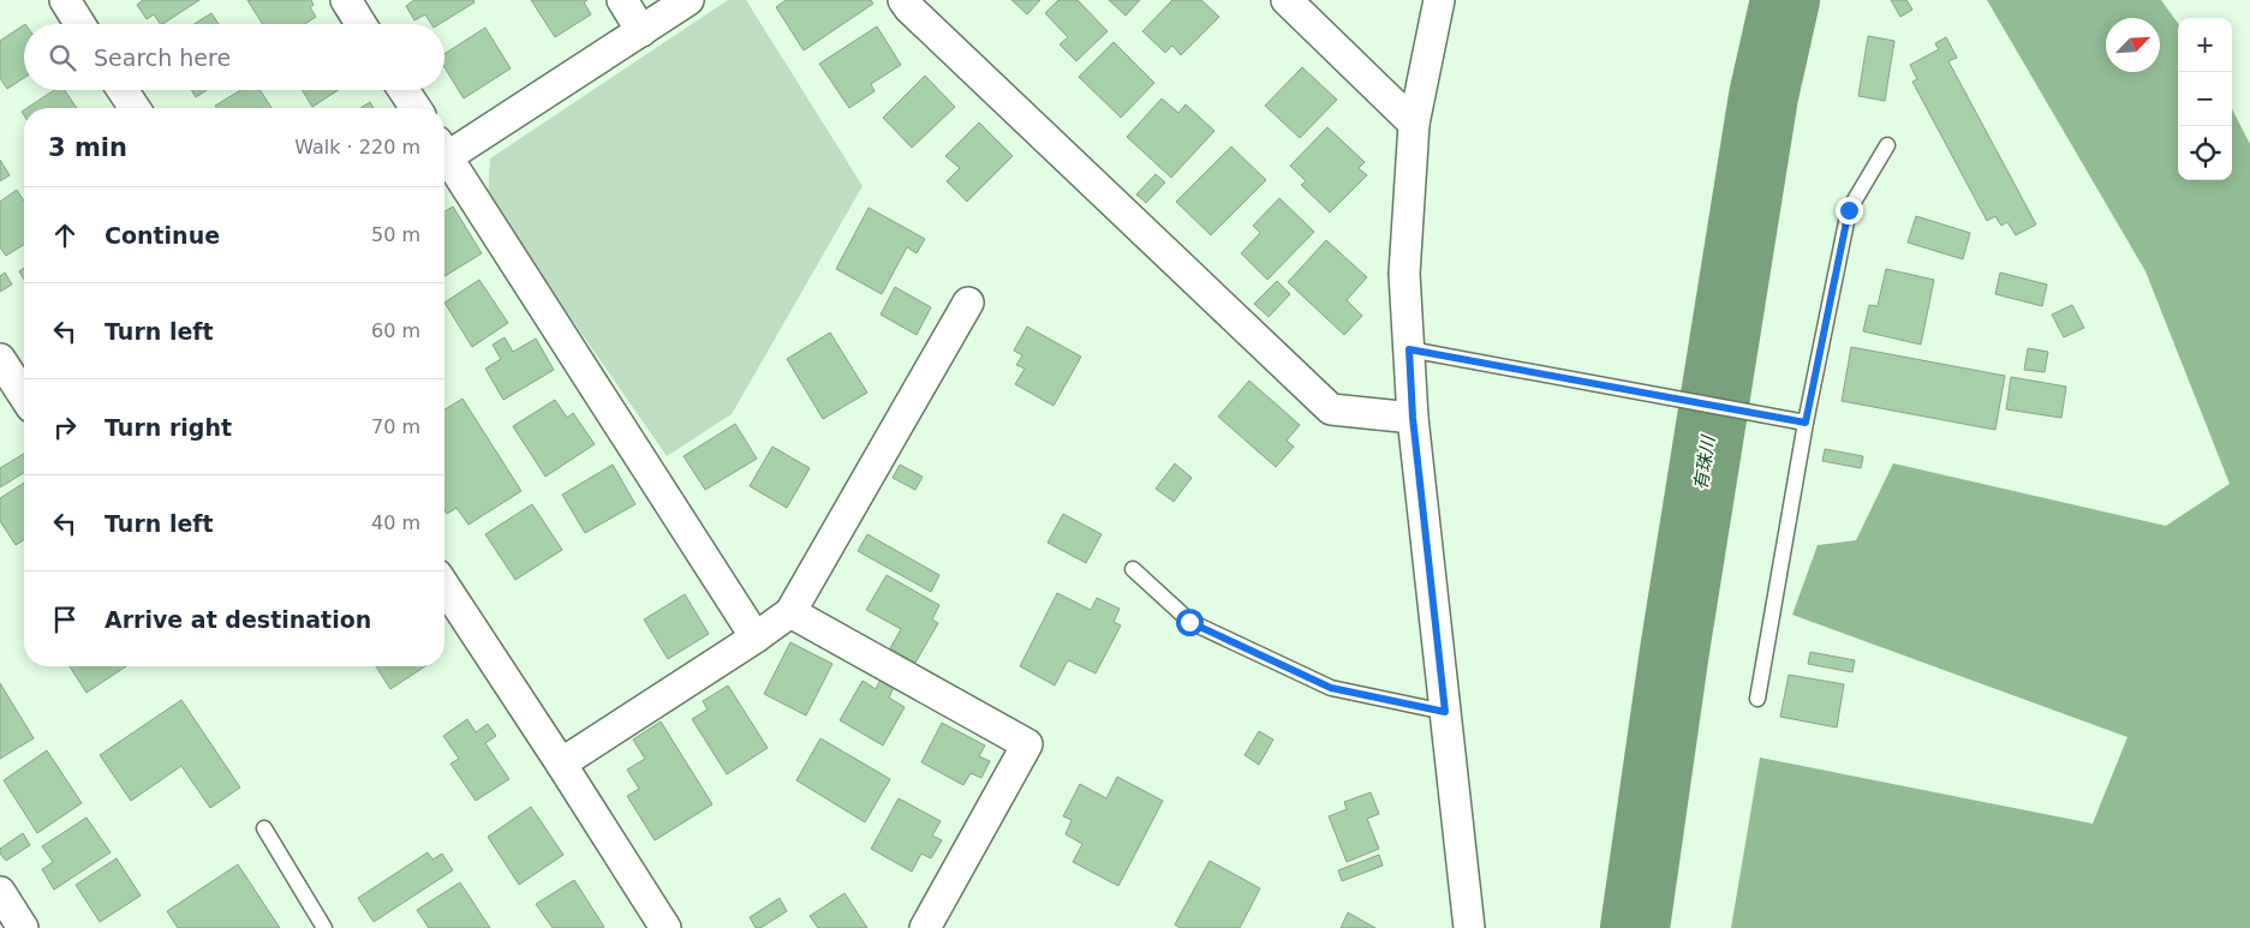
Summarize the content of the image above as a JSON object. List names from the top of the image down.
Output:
{
  "water": ["有珠川"],
  "north": "top right",
  "page": {
    "map_buttons": ["+", "−"],
    "search": "Search here",
    "heading": ["3 min", "Walk · 220 m"],
    "list": [
      ["Continue", "50 m"],
      ["Turn left", "60 m"],
      ["Turn right", "70 m"],
      ["Turn left", "40 m"],
      "Arrive at destination"
    ]
  }
}
